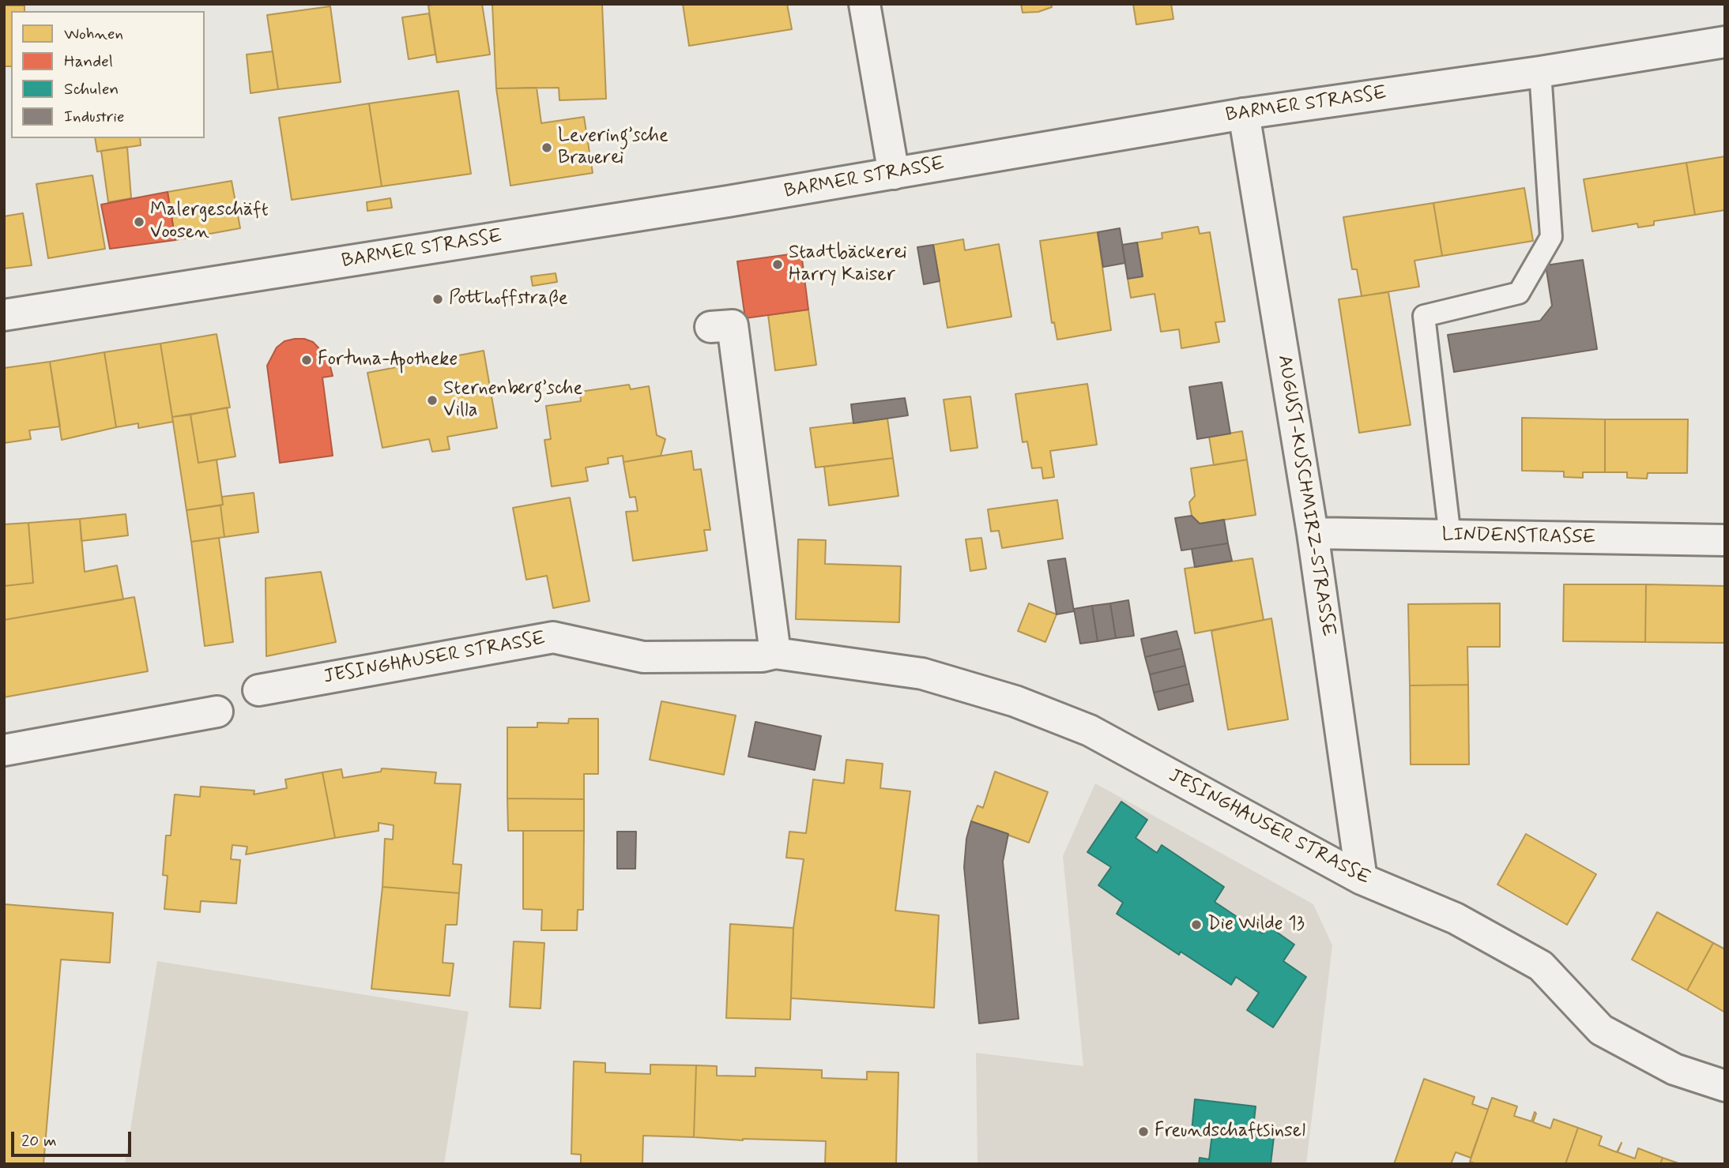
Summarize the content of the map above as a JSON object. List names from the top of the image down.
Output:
{
  "streets": {
    "street": [
      "BARMER STRASSE",
      "AUGUST-KUSCHMIRZ-STRASSE",
      "LINDENSTRASSE",
      "JESINGHAUSER STRASSE"
    ]
  },
  "crossings": [
    ["BARMER STRASSE", "AUGUST-KUSCHMIRZ-STRASSE"],
    ["AUGUST-KUSCHMIRZ-STRASSE", "LINDENSTRASSE"],
    ["AUGUST-KUSCHMIRZ-STRASSE", "JESINGHAUSER STRASSE"]
  ],
  "places": [
    "Levering’sche Brauerei",
    "Malergeschäft Voosen",
    "Stadtbäckerei Harry Kaiser",
    "Potthoffstraße",
    "Fortuna-Apotheke",
    "Sternenberg’sche Villa",
    "Die Wilde 13",
    "Freundschaftsinsel"
  ],
  "legend": [
    "Wohnen",
    "Handel",
    "Schulen",
    "Industrie"
  ],
  "scale_bar": "20 m"
}
